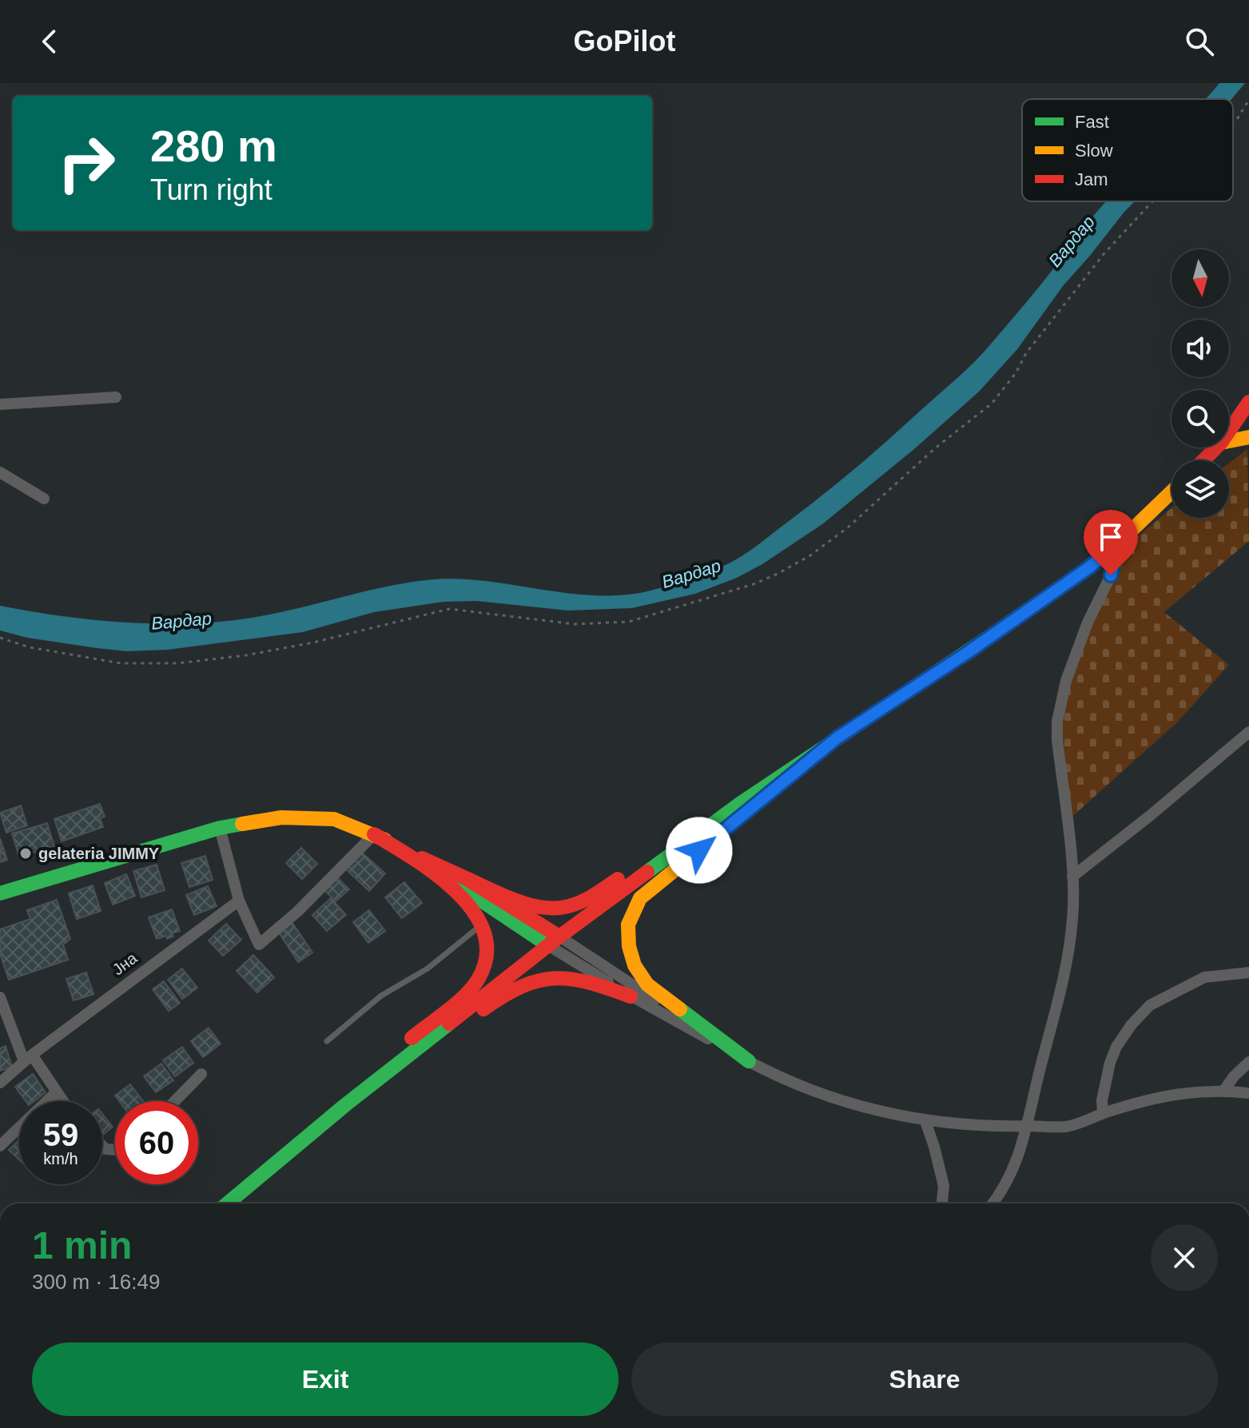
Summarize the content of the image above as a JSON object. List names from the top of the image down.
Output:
{
  "streets": {
    "street": ["Јна"]
  },
  "water": ["Вардар"],
  "places": ["gelateria JIMMY"],
  "legend": ["Fast", "Slow", "Jam"],
  "north": "bottom",
  "page": {
    "header": "GoPilot",
    "turn": ["280 m", "Turn right"],
    "speed": "59 km/h",
    "limit": "60",
    "heading": ["1 min", "300 m · 16:49"],
    "buttons": ["Exit", "Share"]
  }
}
